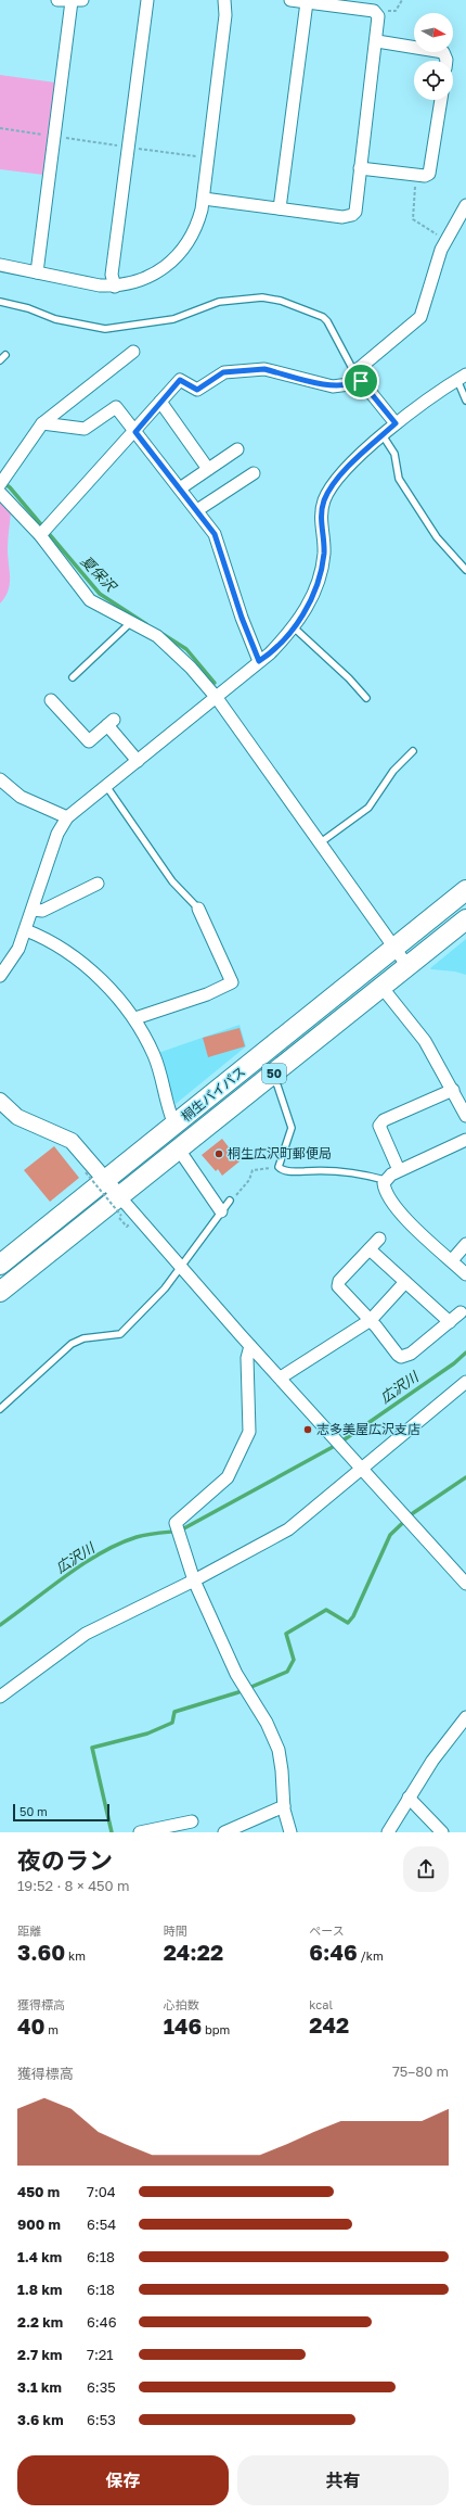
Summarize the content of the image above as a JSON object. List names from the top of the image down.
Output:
{
  "streets": {
    "highway": ["50", "桐生バイパス"]
  },
  "water": ["夏保沢", "広沢川"],
  "places": ["桐生広沢町郵便局", "志多美屋広沢支店"],
  "scale_bar": "50 m",
  "north": "right",
  "page": {
    "scale": "50 m",
    "heading": ["夜のラン", "19:52 · 8 × 450 m"],
    "stats": [
      ["距離", "3.60 km"],
      ["時間", "24:22"],
      ["ペース", "6:46 /km"],
      ["獲得標高", "40 m"],
      ["心拍数", "146 bpm"],
      ["kcal", "242"]
    ],
    "chart": ["獲得標高", "75–80 m"],
    "list": [
      {
        "name": "450 m",
        "note": "7:04"
      },
      {
        "name": "900 m",
        "note": "6:54"
      },
      {
        "name": "1.4 km",
        "note": "6:18"
      },
      {
        "name": "1.8 km",
        "note": "6:18"
      },
      {
        "name": "2.2 km",
        "note": "6:46"
      },
      {
        "name": "2.7 km",
        "note": "7:21"
      },
      {
        "name": "3.1 km",
        "note": "6:35"
      },
      {
        "name": "3.6 km",
        "note": "6:53"
      }
    ],
    "buttons": ["保存", "共有"]
  }
}
